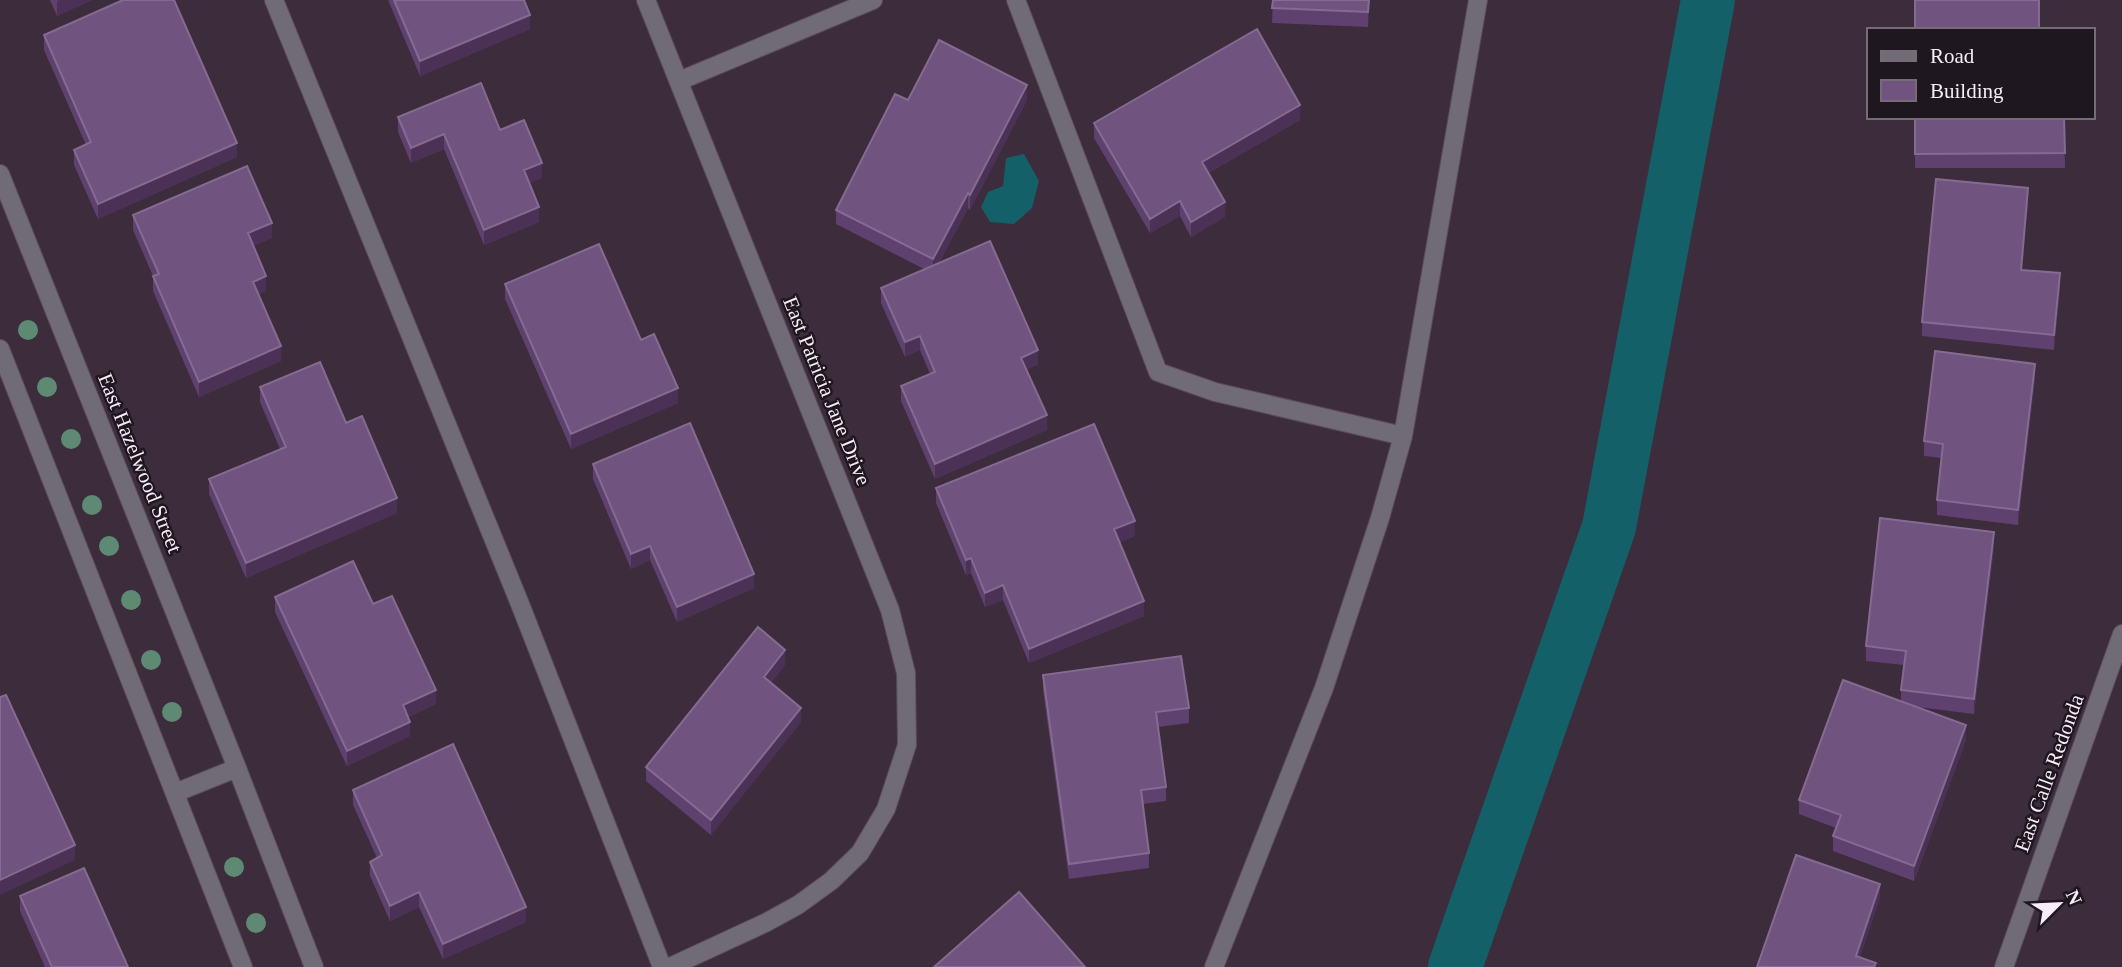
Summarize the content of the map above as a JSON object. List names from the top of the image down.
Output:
{
  "streets": {
    "street": ["East Patricia Jane Drive", "East Hazelwood Street", "East Calle Redonda"]
  },
  "legend": ["Road", "Building"],
  "north": "top right"
}
